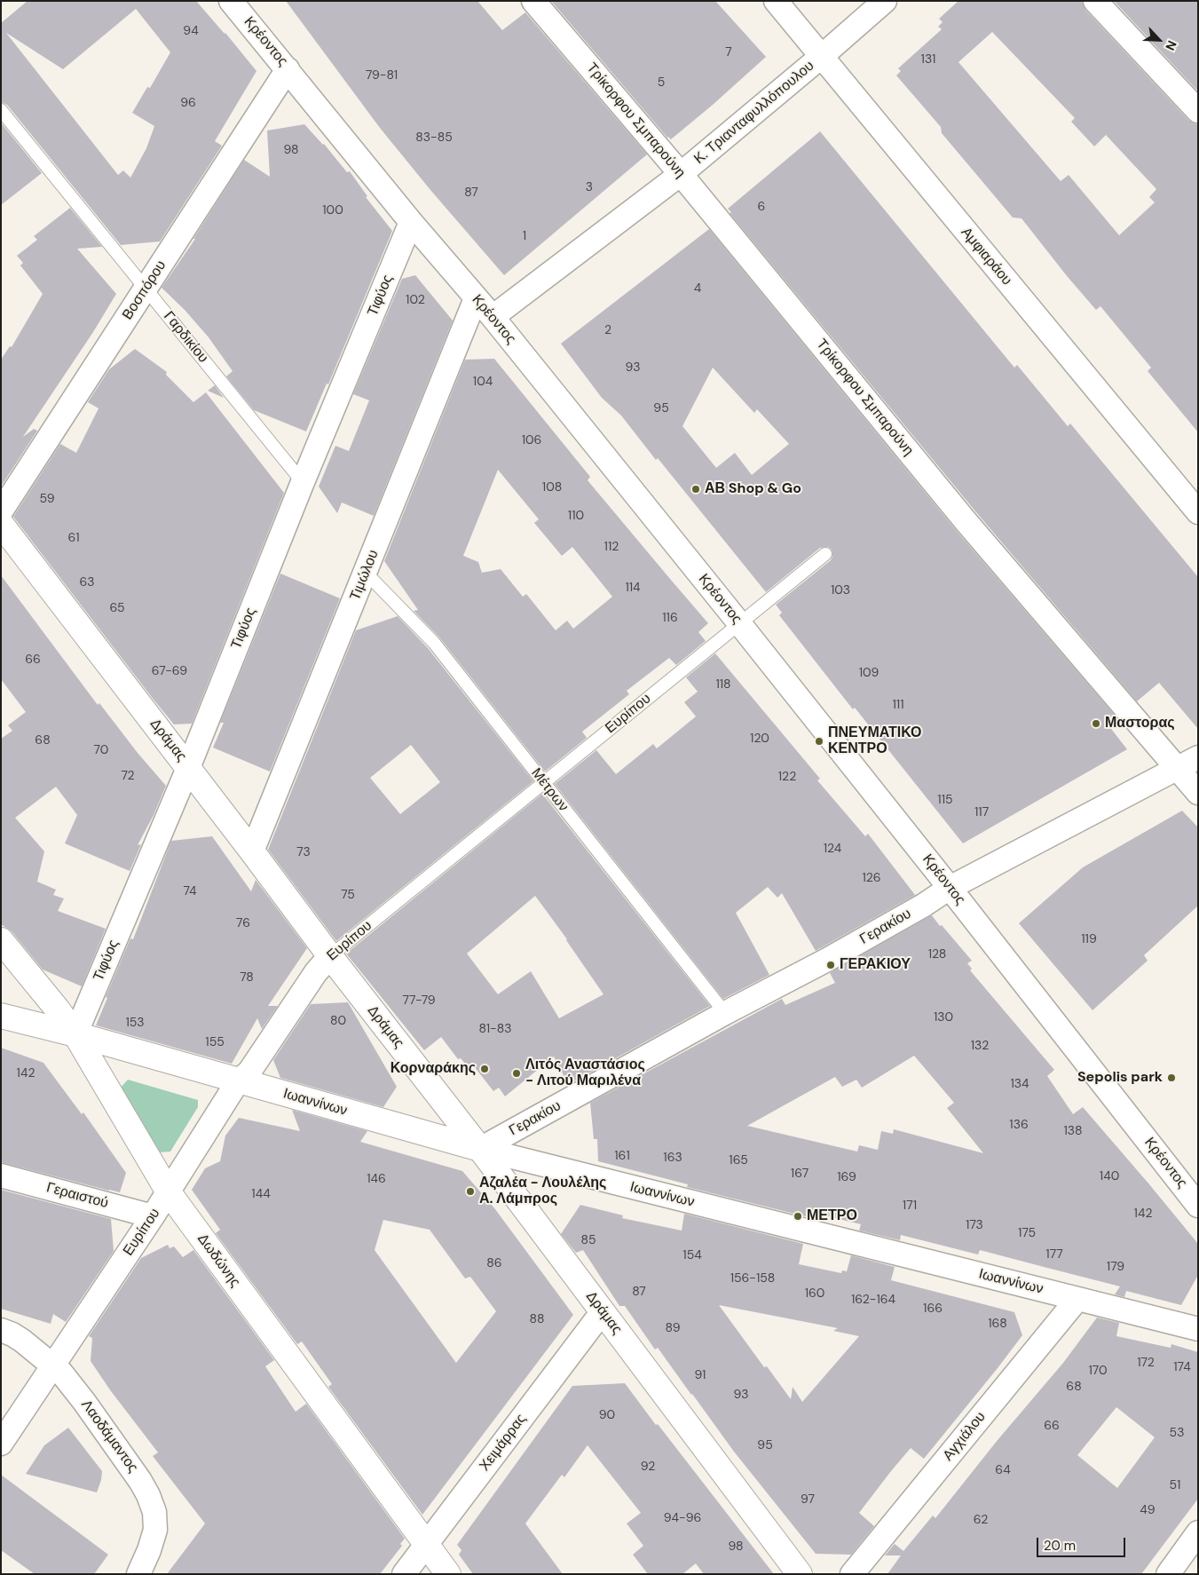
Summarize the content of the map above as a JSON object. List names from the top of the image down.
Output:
{
  "streets": {
    "street": [
      "Κρέοντος",
      "Κ. Τριανταφυλλόπουλου",
      "Τρίκορφου Σμπαρούνη",
      "Αμφιαράου",
      "Βοσπόρου",
      "Τιφύος",
      "Τιμώλου",
      "Ευρίπου",
      "Δράμας",
      "Γερακίου",
      "Ιωαννίνων",
      "Γεραιστού",
      "Δωδώνης",
      "Λαοδάμαντος",
      "Αγχιάλου",
      "Χειμάρρας"
    ],
    "lane": ["Γαρδικίου", "Μέτρων"]
  },
  "crossings": [
    ["Κρέοντος", "Κ. Τριανταφυλλόπουλου"],
    ["Κρέοντος", "Βοσπόρου"],
    ["Κρέοντος", "Τιφύος"],
    ["Κρέοντος", "Τιμώλου"],
    ["Κρέοντος", "Ευρίπου"],
    ["Κρέοντος", "Γερακίου"],
    ["Κ. Τριανταφυλλόπουλου", "Τρίκορφου Σμπαρούνη"],
    ["Κ. Τριανταφυλλόπουλου", "Αμφιαράου"],
    ["Τρίκορφου Σμπαρούνη", "Γερακίου"],
    ["Βοσπόρου", "Γαρδικίου"],
    ["Τιφύος", "Γαρδικίου"],
    ["Τιφύος", "Δράμας"],
    ["Τιφύος", "Ιωαννίνων"],
    ["Τιφύος", "Δωδώνης"],
    ["Τιμώλου", "Δράμας"],
    ["Τιμώλου", "Μέτρων"],
    ["Ευρίπου", "Δράμας"],
    ["Ευρίπου", "Μέτρων"],
    ["Ευρίπου", "Ιωαννίνων"],
    ["Ευρίπου", "Γεραιστού"],
    ["Ευρίπου", "Δωδώνης"],
    ["Ευρίπου", "Λαοδάμαντος"],
    ["Δράμας", "Γερακίου"],
    ["Δράμας", "Ιωαννίνων"],
    ["Δράμας", "Χειμάρρας"],
    ["Μέτρων", "Γερακίου"],
    ["Γερακίου", "Ιωαννίνων"],
    ["Ιωαννίνων", "Δωδώνης"],
    ["Ιωαννίνων", "Αγχιάλου"],
    ["Δωδώνης", "Χειμάρρας"]
  ],
  "places": [
    "ΑΒ Shop & Go",
    "Μαστορας",
    "ΠΝΕΥΜΑΤΙΚΟ ΚΕΝΤΡΟ",
    "ΓΕΡΑΚΙΟΥ",
    "Κορναράκης",
    "Λιτός Αναστάσιος - Λιτού Μαριλένα",
    "Sepolis park",
    "Αζαλέα - Λουλέλης Α. Λάμπρος",
    "ΜΕΤΡΟ"
  ],
  "house_numbers": [
    "94",
    "7",
    "131",
    "79-81",
    "5",
    "96",
    "83-85",
    "98",
    "3",
    "87",
    "6",
    "100",
    "1",
    "4",
    "102",
    "2",
    "93",
    "104",
    "95",
    "106",
    "108",
    "59",
    "110",
    "61",
    "112",
    "63",
    "114",
    "103",
    "65",
    "116",
    "66",
    "67-69",
    "109",
    "118",
    "111",
    "120",
    "68",
    "70",
    "72",
    "122",
    "115",
    "117",
    "124",
    "73",
    "126",
    "74",
    "75",
    "76",
    "119",
    "128",
    "78",
    "77-79",
    "130",
    "80",
    "153",
    "81-83",
    "155",
    "132",
    "142",
    "134",
    "136",
    "138",
    "161",
    "163",
    "165",
    "167",
    "140",
    "169",
    "146",
    "144",
    "171",
    "142",
    "173",
    "175",
    "85",
    "177",
    "154",
    "86",
    "179",
    "156-158",
    "87",
    "160",
    "162-164",
    "166",
    "88",
    "168",
    "89",
    "172",
    "174",
    "170",
    "91",
    "68",
    "93",
    "90",
    "66",
    "53",
    "95",
    "92",
    "64",
    "51",
    "97",
    "49",
    "94-96",
    "62",
    "98"
  ],
  "scale_bar": "20 m",
  "north": "bottom right"
}
